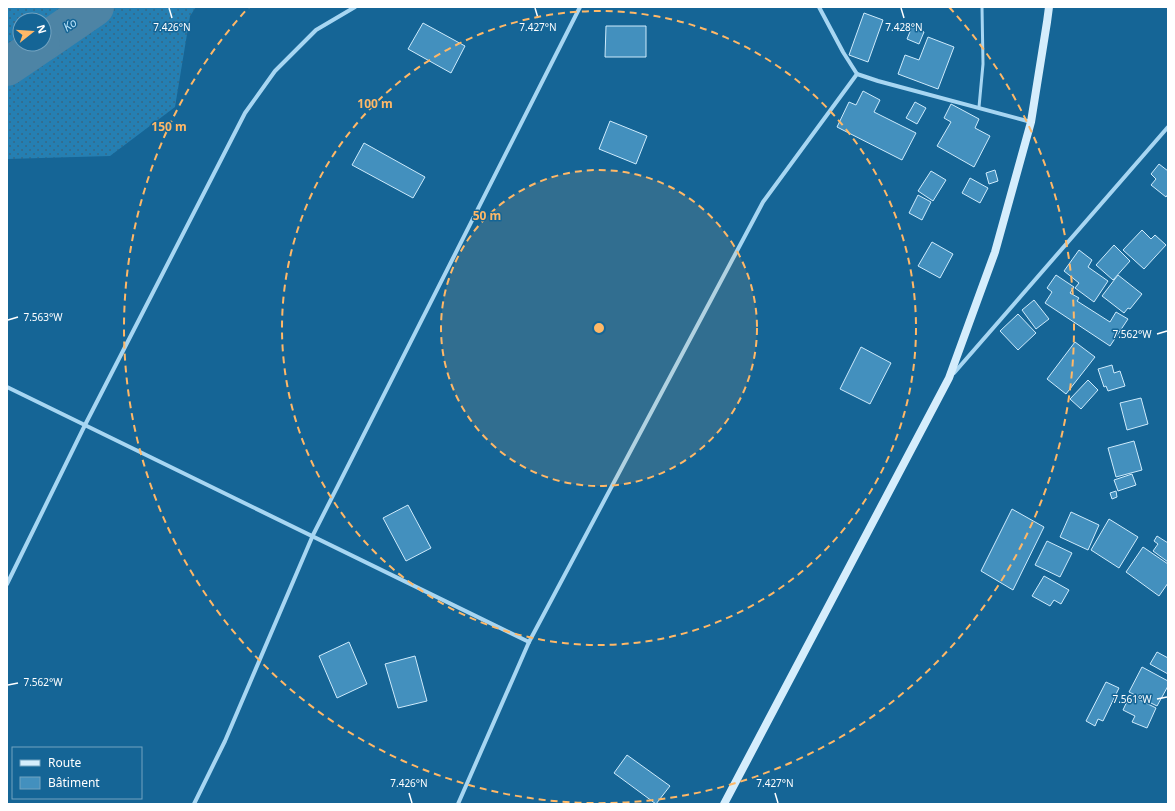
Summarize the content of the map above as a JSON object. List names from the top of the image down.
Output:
{
  "water": ["Ko"],
  "legend": ["Route", "Bâtiment"],
  "north": "right",
  "coordinates": [
    "7.426°N",
    "7.427°N",
    "7.428°N",
    "7.563°W",
    "7.562°W",
    "7.561°W"
  ],
  "rings": ["100 m", "150 m", "50 m"]
}
